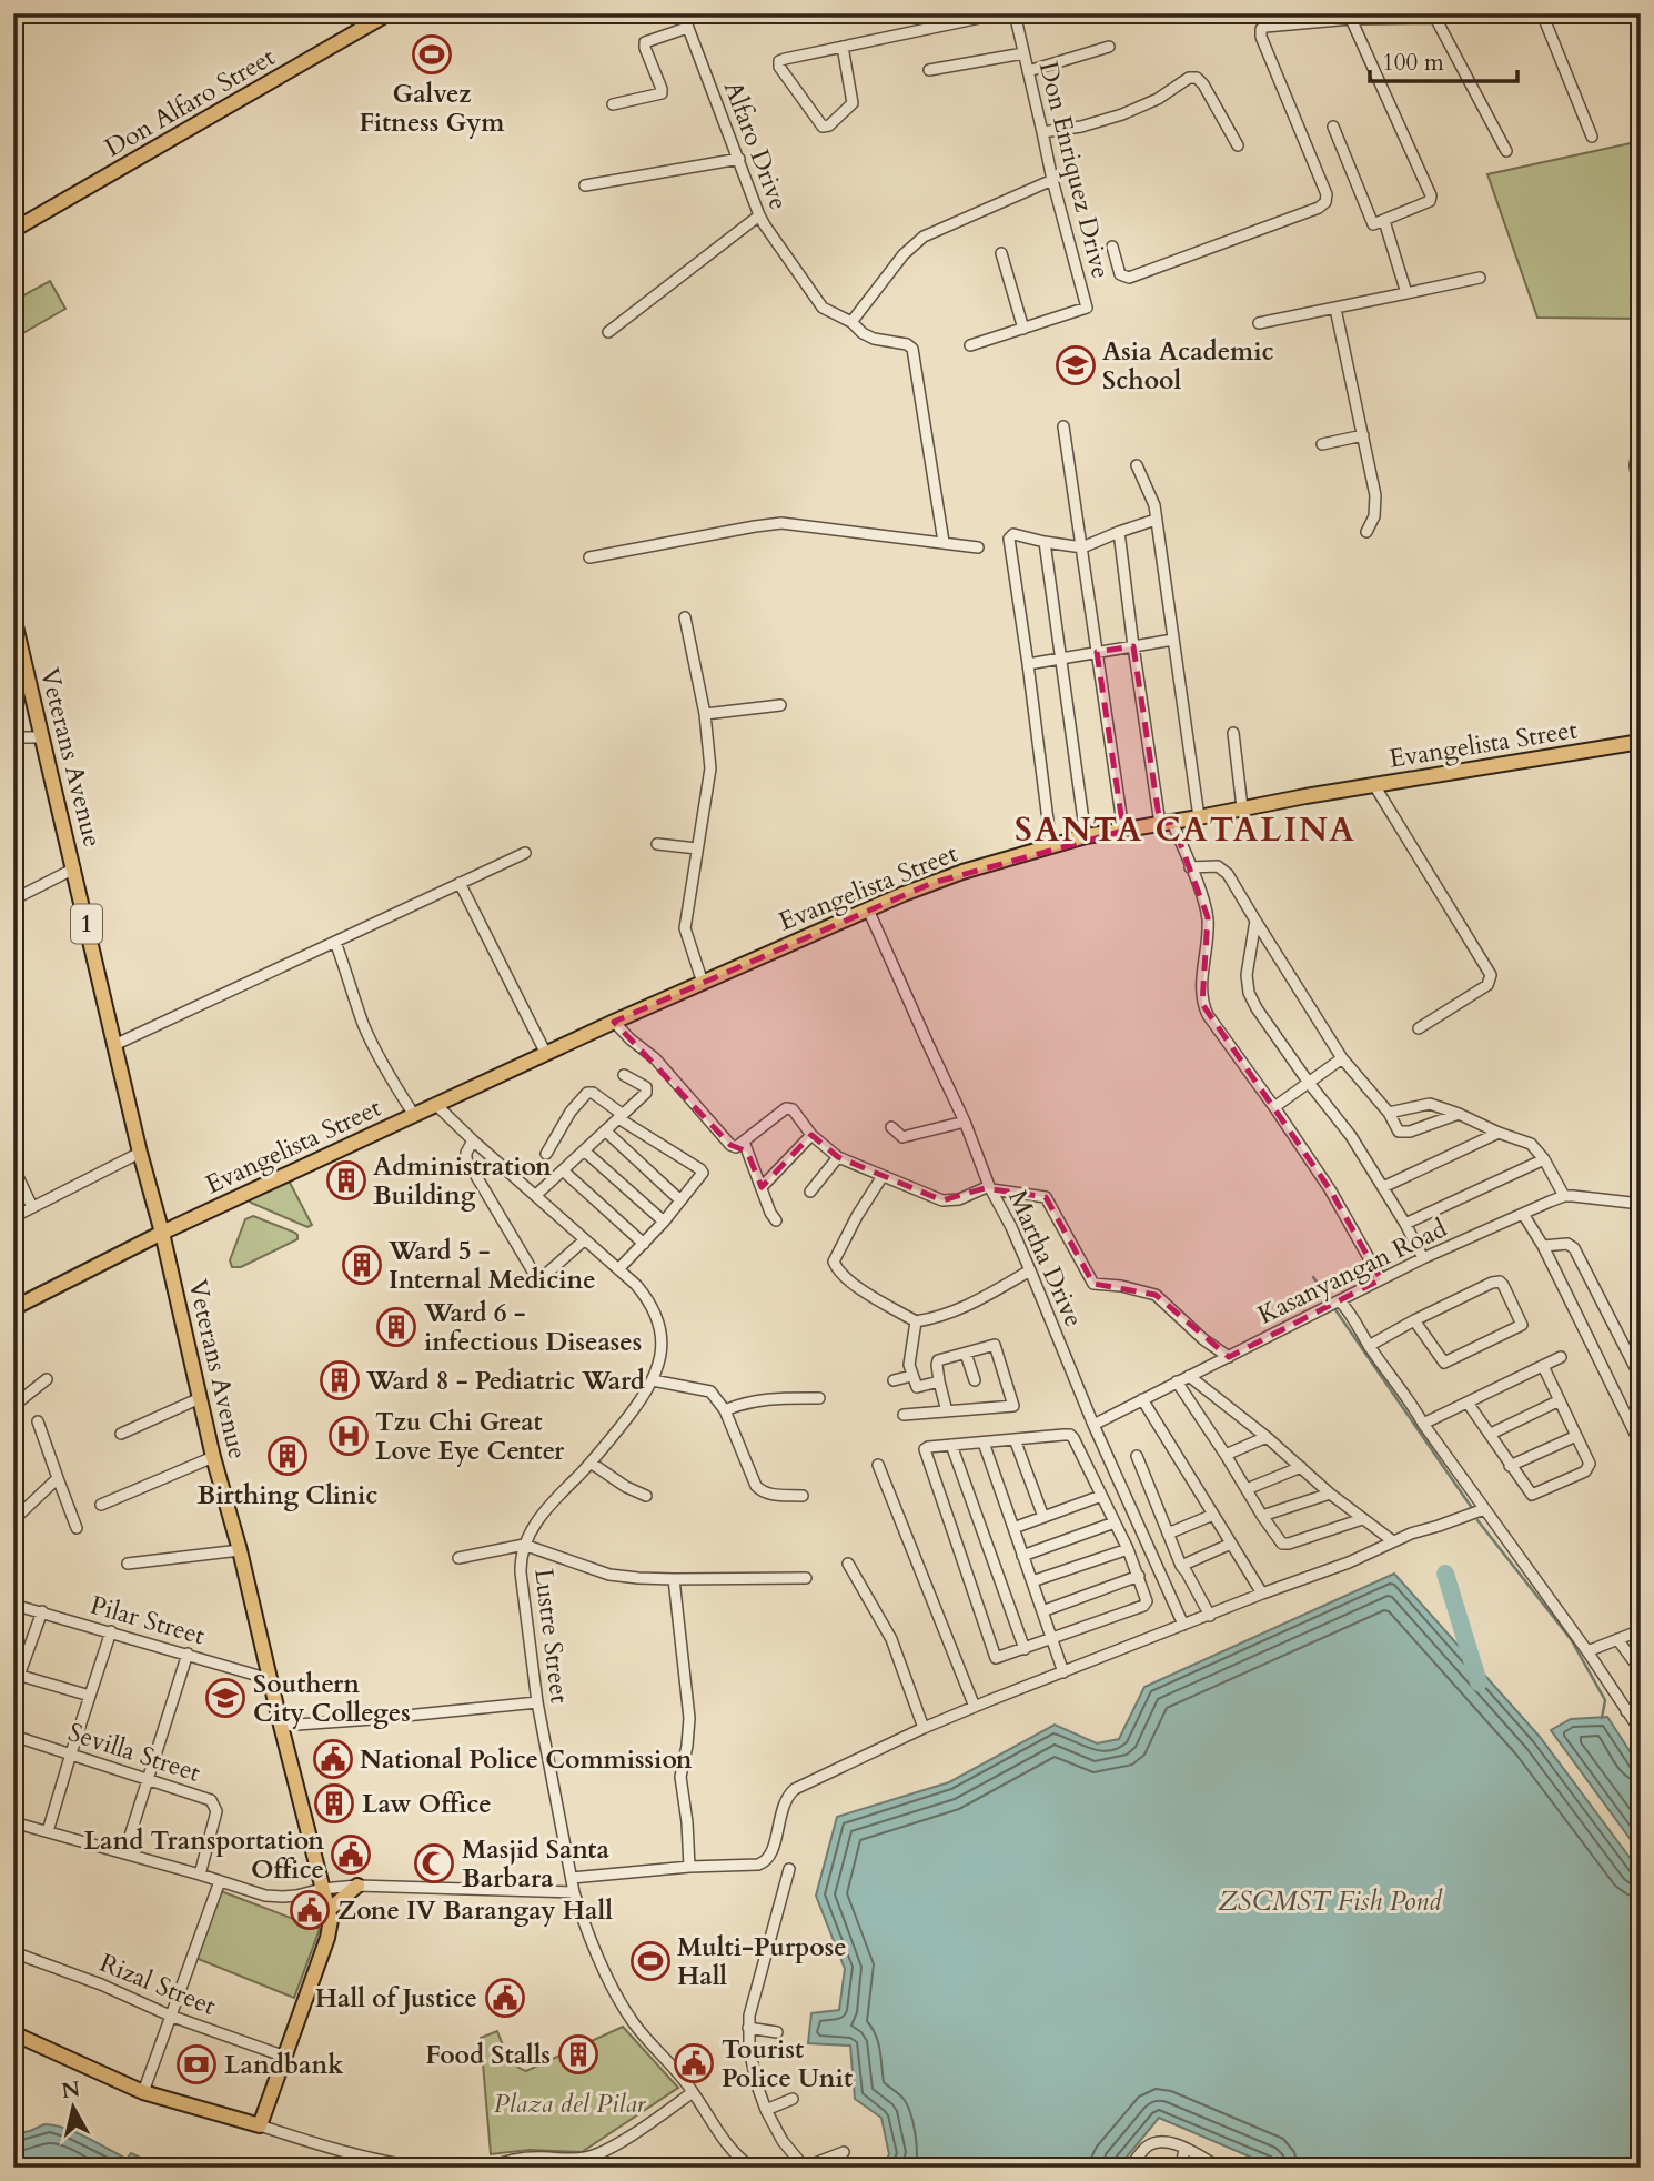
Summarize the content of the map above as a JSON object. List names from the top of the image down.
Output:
{
  "streets": {
    "main road": [
      "Don Alfaro Street",
      "Evangelista Street",
      "Veterans Avenue",
      "1"
    ],
    "street": [
      "Alfaro Drive",
      "Don Enriquez Drive",
      "Martha Drive",
      "Kasanyangan Road",
      "Pilar Street",
      "Lustre Street",
      "Sevilla Street",
      "Rizal Street"
    ]
  },
  "crossings": [
    ["Evangelista Street", "Veterans Avenue"],
    ["Evangelista Street", "Martha Drive"],
    ["Evangelista Street", "Lustre Street"],
    ["Veterans Avenue", "Pilar Street"],
    ["Veterans Avenue", "Rizal Street"],
    ["Martha Drive", "Kasanyangan Road"]
  ],
  "districts": ["SANTA CATALINA"],
  "water": ["ZSCMST Fish Pond"],
  "parks": ["Plaza del Pilar"],
  "places": {
    "sports": ["Galvez Fitness Gym", "Multi-Purpose Hall"],
    "school or university": ["Asia Academic School", "Southern City Colleges"],
    "building": [
      "Administration Building",
      "Ward 5 - Internal Medicine",
      "Ward 6 - infectious Diseases",
      "Ward 8 - Pediatric Ward",
      "Birthing Clinic",
      "Law Office",
      "Food Stalls"
    ],
    "hospital": ["Tzu Chi Great Love Eye Center"],
    "public building": [
      "National Police Commission",
      "Land Transportation Office",
      "Zone IV Barangay Hall",
      "Hall of Justice",
      "Tourist Police Unit"
    ],
    "mosque": ["Masjid Santa Barbara"],
    "bank": ["Landbank"]
  },
  "scale_bar": "100 m",
  "north": "top"
}
